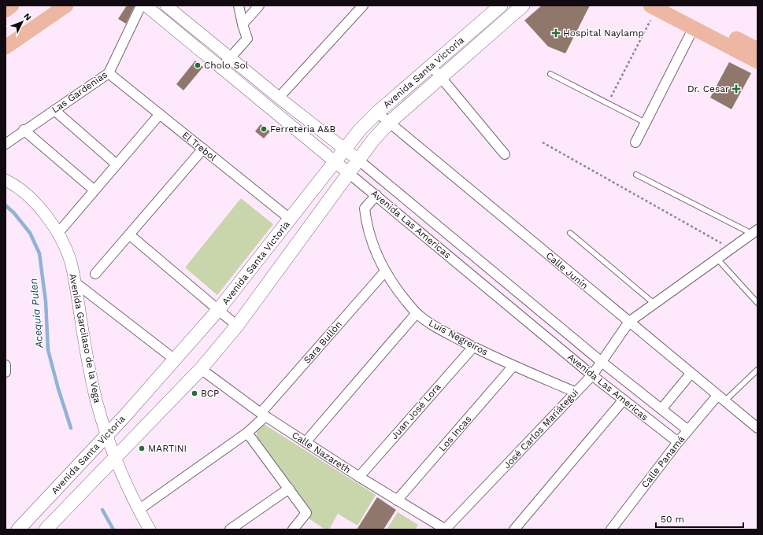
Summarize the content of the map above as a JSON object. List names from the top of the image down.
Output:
{
  "streets": {
    "main road": ["Avenida Santa Victoria"],
    "street": [
      "Las Gardenias",
      "El Trebol",
      "Avenida Las Americas",
      "Calle Junín",
      "Luis Negreiros",
      "Avenida Garcilaso de la Vega",
      "Sara Bullón",
      "Juan José Lora",
      "José Carlos Mariátegui",
      "Los Incas",
      "Calle Nazareth",
      "Calle Panamá"
    ]
  },
  "crossings": [
    ["Avenida Santa Victoria", "El Trebol"],
    ["Avenida Santa Victoria", "Avenida Las Americas"],
    ["Avenida Santa Victoria", "Calle Junín"],
    ["Avenida Santa Victoria", "Avenida Garcilaso de la Vega"],
    ["Avenida Santa Victoria", "Calle Nazareth"],
    ["Las Gardenias", "El Trebol"],
    ["Avenida Las Americas", "Luis Negreiros"],
    ["Avenida Las Americas", "José Carlos Mariátegui"],
    ["Avenida Las Americas", "Calle Panamá"],
    ["Calle Junín", "José Carlos Mariátegui"],
    ["Calle Junín", "Calle Panamá"],
    ["Luis Negreiros", "Sara Bullón"],
    ["Luis Negreiros", "Juan José Lora"],
    ["Luis Negreiros", "José Carlos Mariátegui"],
    ["Luis Negreiros", "Los Incas"],
    ["Avenida Garcilaso de la Vega", "Sara Bullón"],
    ["Sara Bullón", "Calle Nazareth"],
    ["Juan José Lora", "Calle Nazareth"],
    ["José Carlos Mariátegui", "Calle Nazareth"],
    ["Los Incas", "Calle Nazareth"]
  ],
  "water": ["Acequia Pulen"],
  "places": {
    "health": ["Hospital Naylamp", "Dr. Cesar"],
    "other": [
      "Cholo Sol",
      "Ferreteria A&B",
      "BCP",
      "MARTINI"
    ]
  },
  "scale_bar": "50 m",
  "north": "top right"
}
